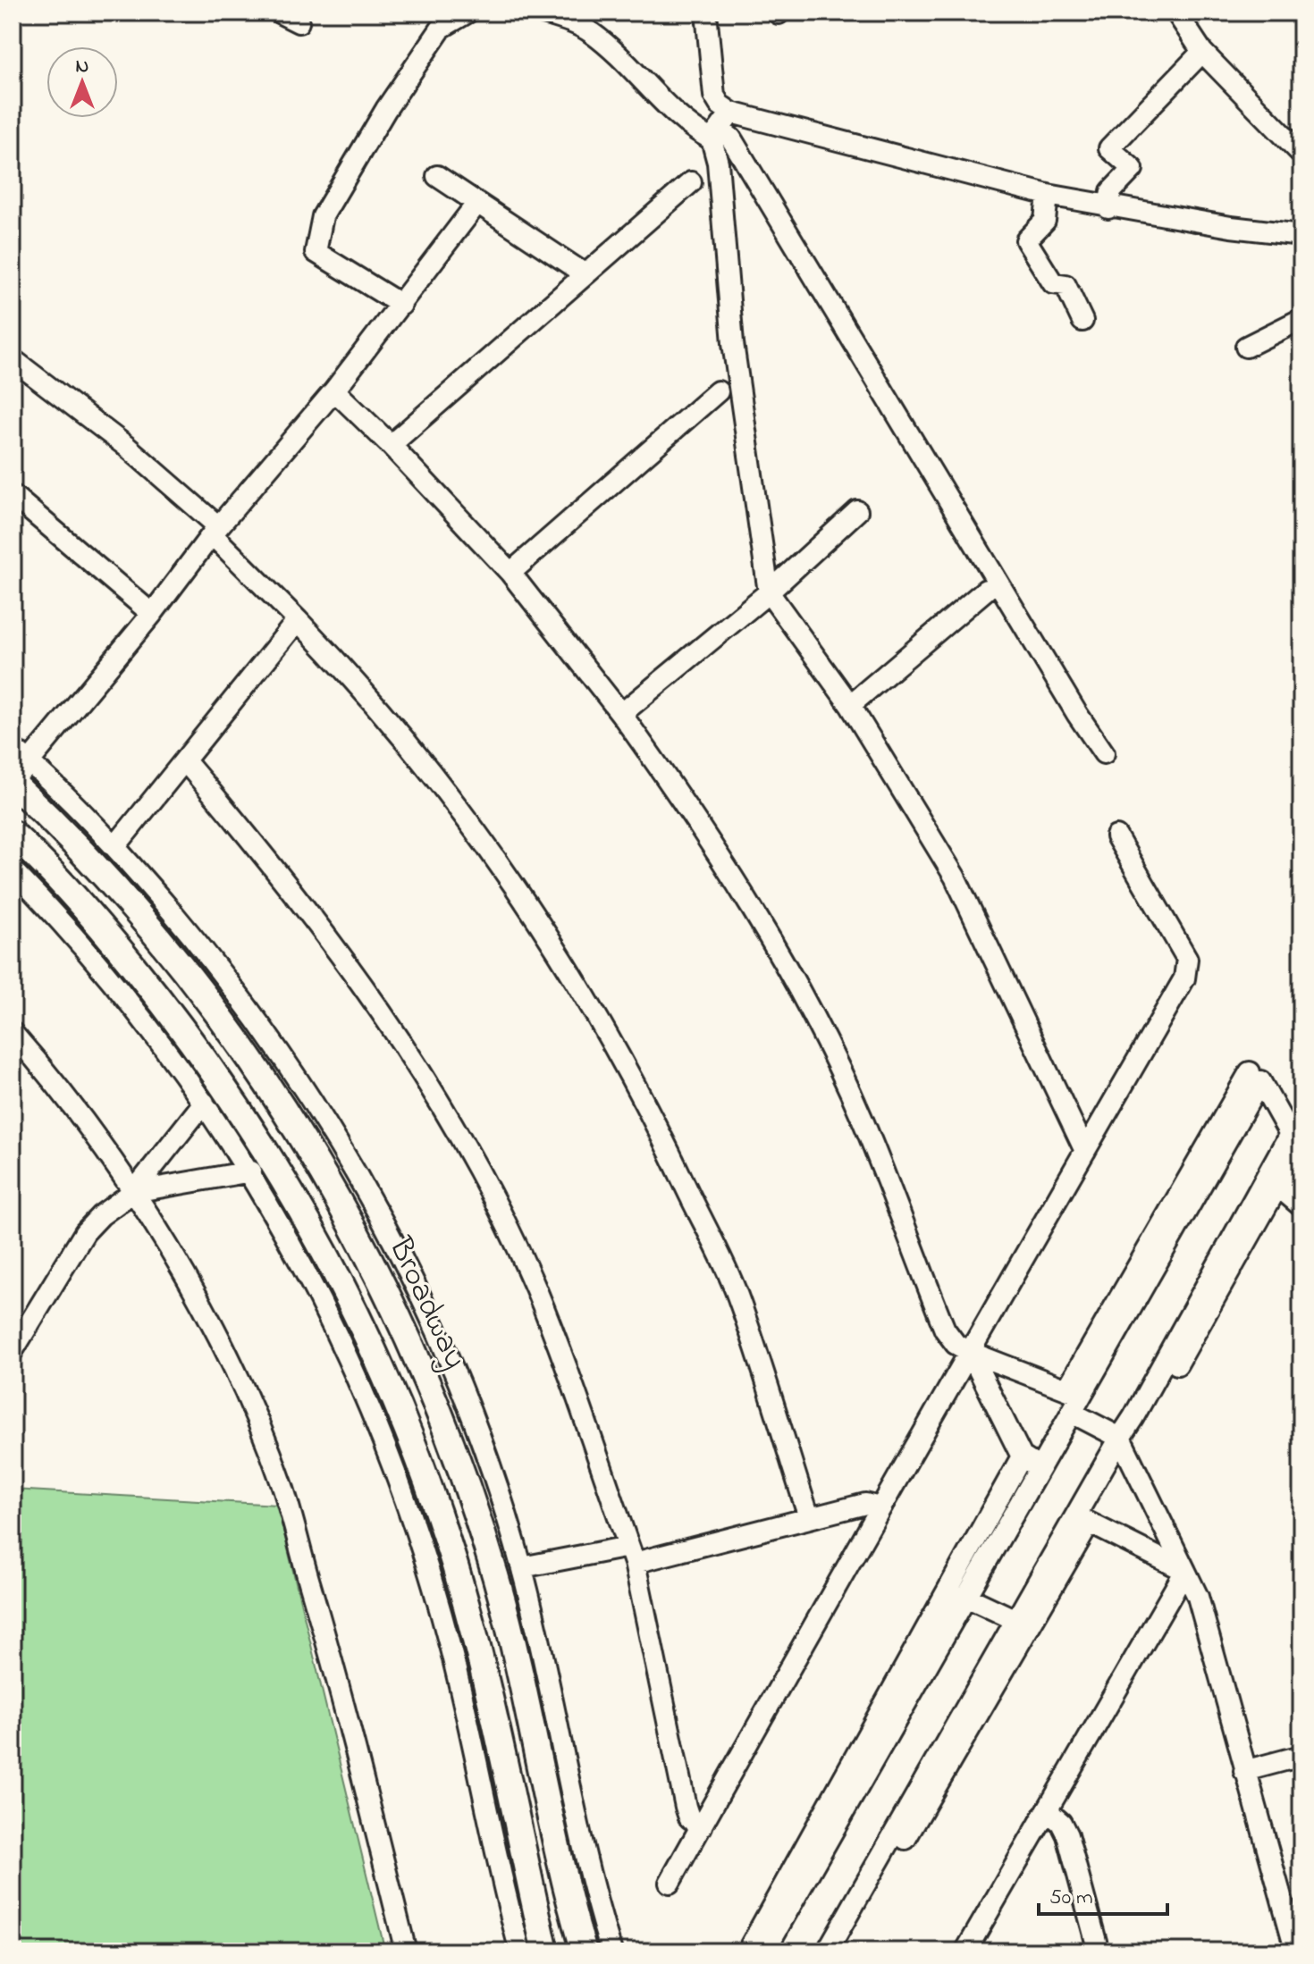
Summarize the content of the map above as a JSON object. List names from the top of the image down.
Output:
{
  "streets": {
    "main road": ["Broadway"]
  },
  "scale_bar": "50 m",
  "north": "top"
}
